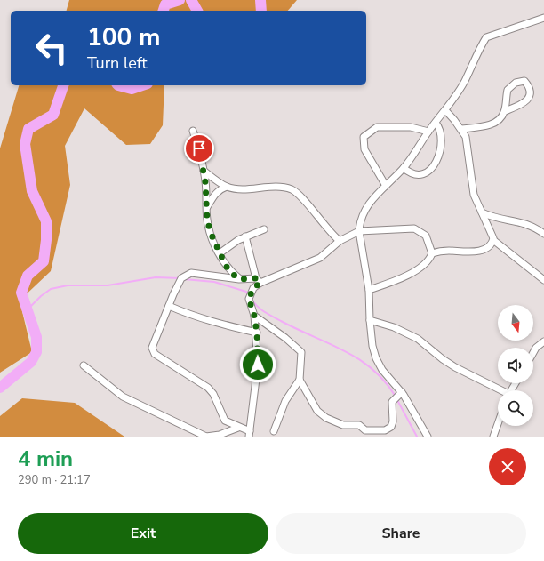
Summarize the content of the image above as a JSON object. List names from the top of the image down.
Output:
{
  "north": "bottom",
  "page": {
    "turn": ["100 m", "Turn left"],
    "heading": ["4 min", "290 m · 21:17"],
    "buttons": ["Exit", "Share"]
  }
}
